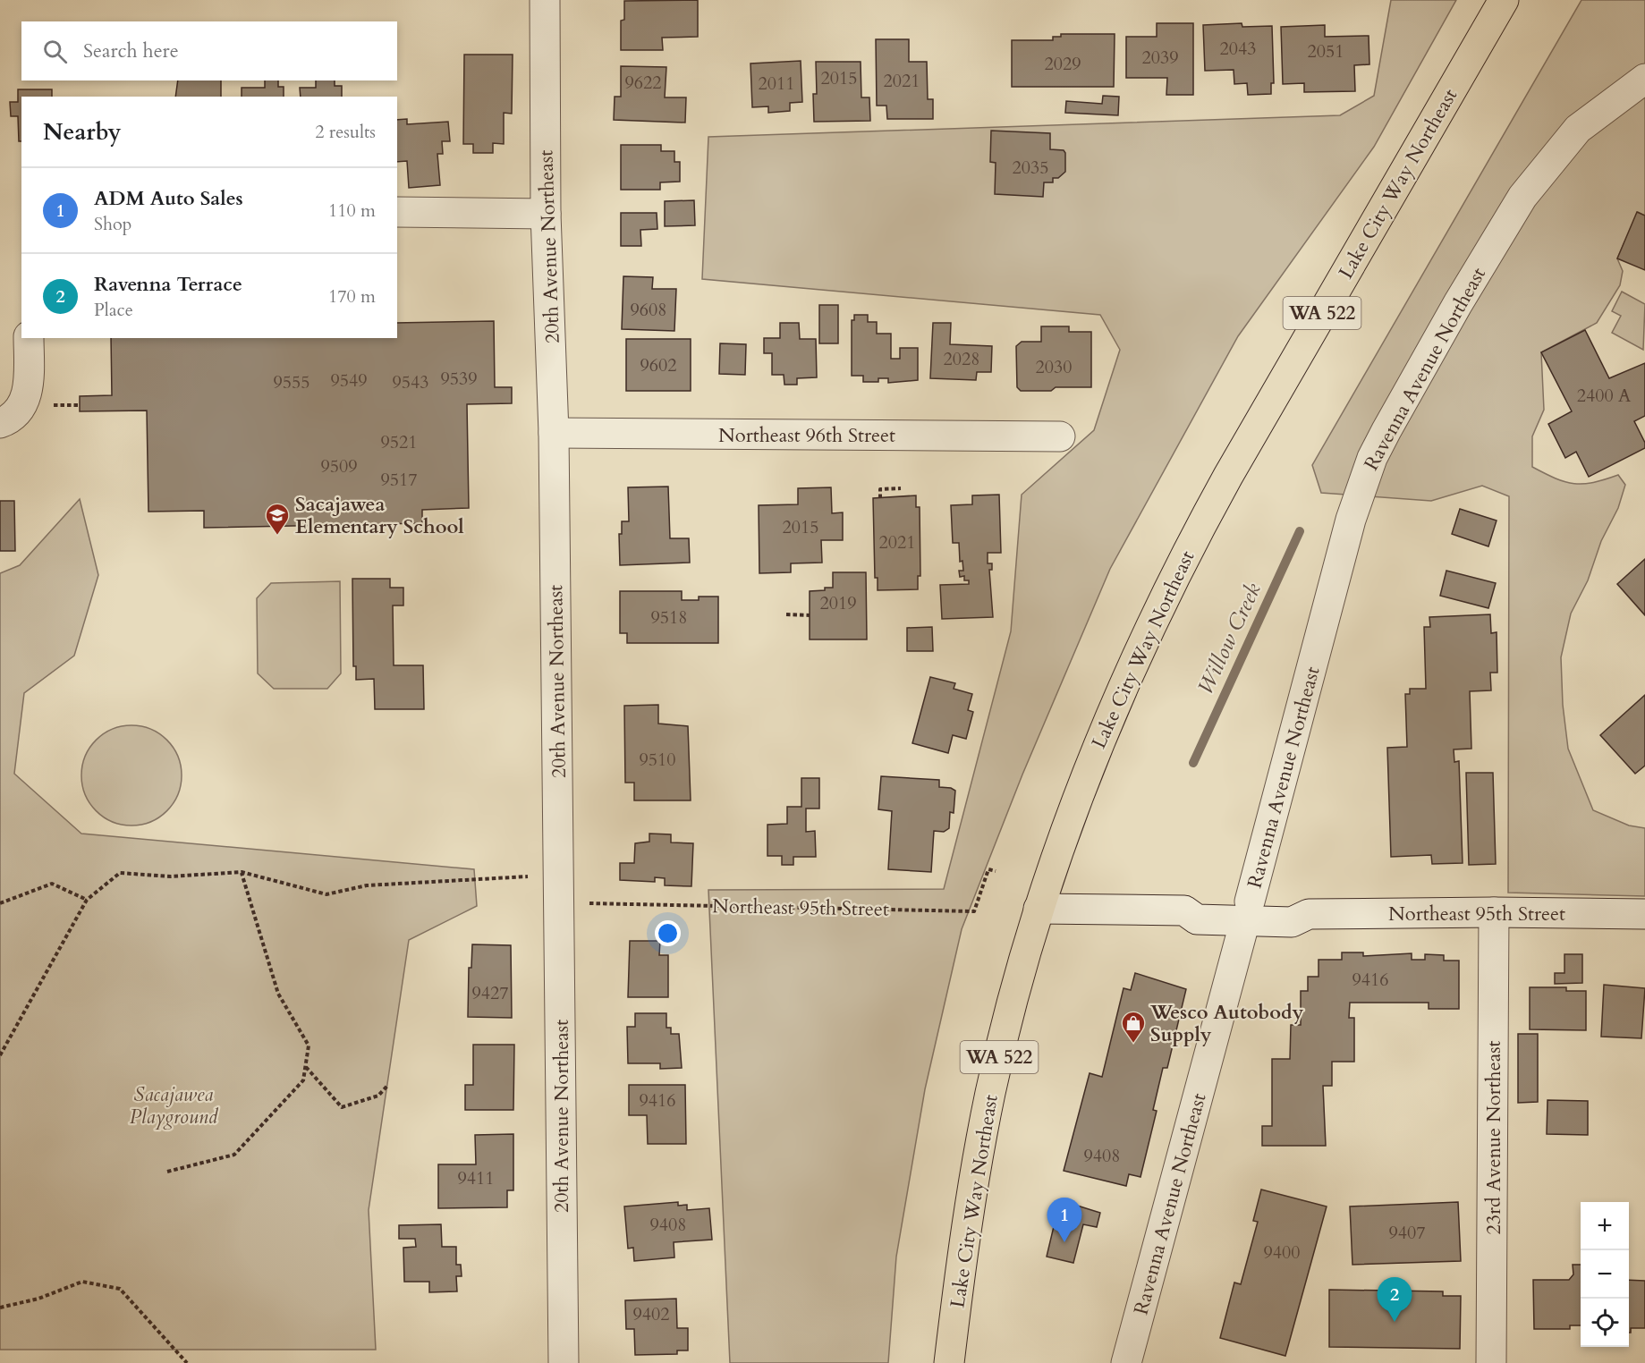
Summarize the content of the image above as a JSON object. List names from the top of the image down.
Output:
{
  "streets": {
    "main road": ["Lake City Way Northeast", "WA 522"],
    "street": [
      "20th Avenue Northeast",
      "Ravenna Avenue Northeast",
      "Northeast 96th Street",
      "Northeast 95th Street",
      "23rd Avenue Northeast"
    ]
  },
  "crossings": [
    ["Lake City Way Northeast", "Northeast 95th Street"],
    ["20th Avenue Northeast", "Northeast 96th Street"],
    ["Ravenna Avenue Northeast", "Northeast 95th Street"],
    ["Northeast 95th Street", "23rd Avenue Northeast"]
  ],
  "water": ["Willow Creek"],
  "parks": ["Sacajawea Playground"],
  "places": {
    "school or university": ["Sacajawea Elementary School"],
    "shop": ["Wesco Autobody Supply"]
  },
  "house_numbers": [
    "2043",
    "2051",
    "2039",
    "2029",
    "2015",
    "2021",
    "9622",
    "2011",
    "2035",
    "9608",
    "2028",
    "9602",
    "2030",
    "9539",
    "9549",
    "9555",
    "9543",
    "2400 A",
    "9521",
    "9509",
    "9517",
    "2015",
    "2021",
    "2019",
    "9518",
    "9510",
    "9416",
    "9427",
    "9416",
    "9408",
    "9411",
    "9408",
    "9407",
    "9400",
    "9402"
  ],
  "page": {
    "search": "Search here",
    "heading": ["Nearby", "2 results"],
    "list": [
      {
        "mark": "1",
        "name": "ADM Auto Sales",
        "note": "Shop",
        "value": "110 m"
      },
      {
        "mark": "2",
        "name": "Ravenna Terrace",
        "note": "Place",
        "value": "170 m"
      }
    ],
    "pins": ["1", "2"],
    "map_buttons": ["+", "−"]
  }
}
